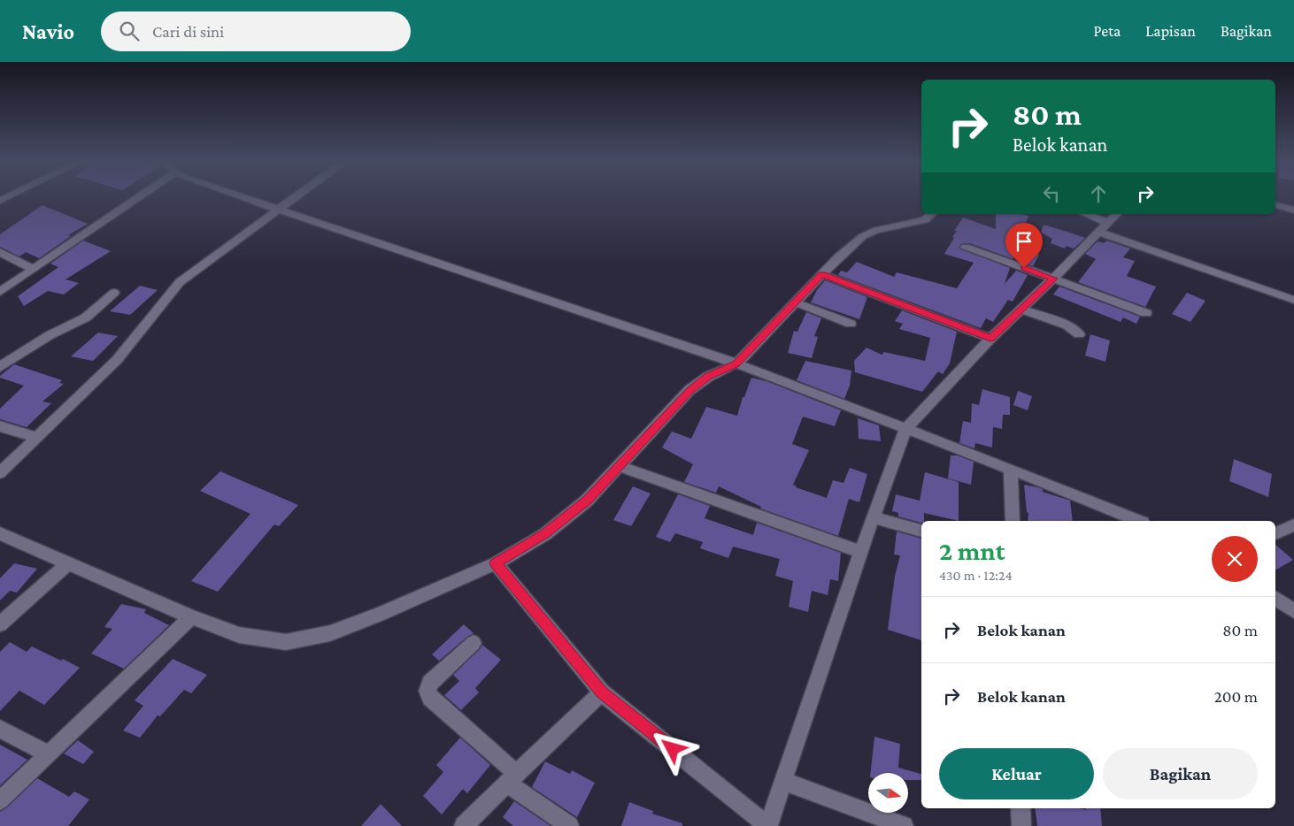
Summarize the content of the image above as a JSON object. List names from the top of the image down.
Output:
{
  "north": "right",
  "page": {
    "header": "Navio",
    "search": "Cari di sini",
    "nav": ["Peta", "Lapisan", "Bagikan"],
    "turn": ["80 m", "Belok kanan"],
    "heading": ["2 mnt", "430 m · 12:24"],
    "list": [
      {
        "name": "Belok kanan",
        "value": "80 m"
      },
      {
        "name": "Belok kanan",
        "value": "200 m"
      }
    ],
    "buttons": ["Keluar", "Bagikan"]
  }
}
